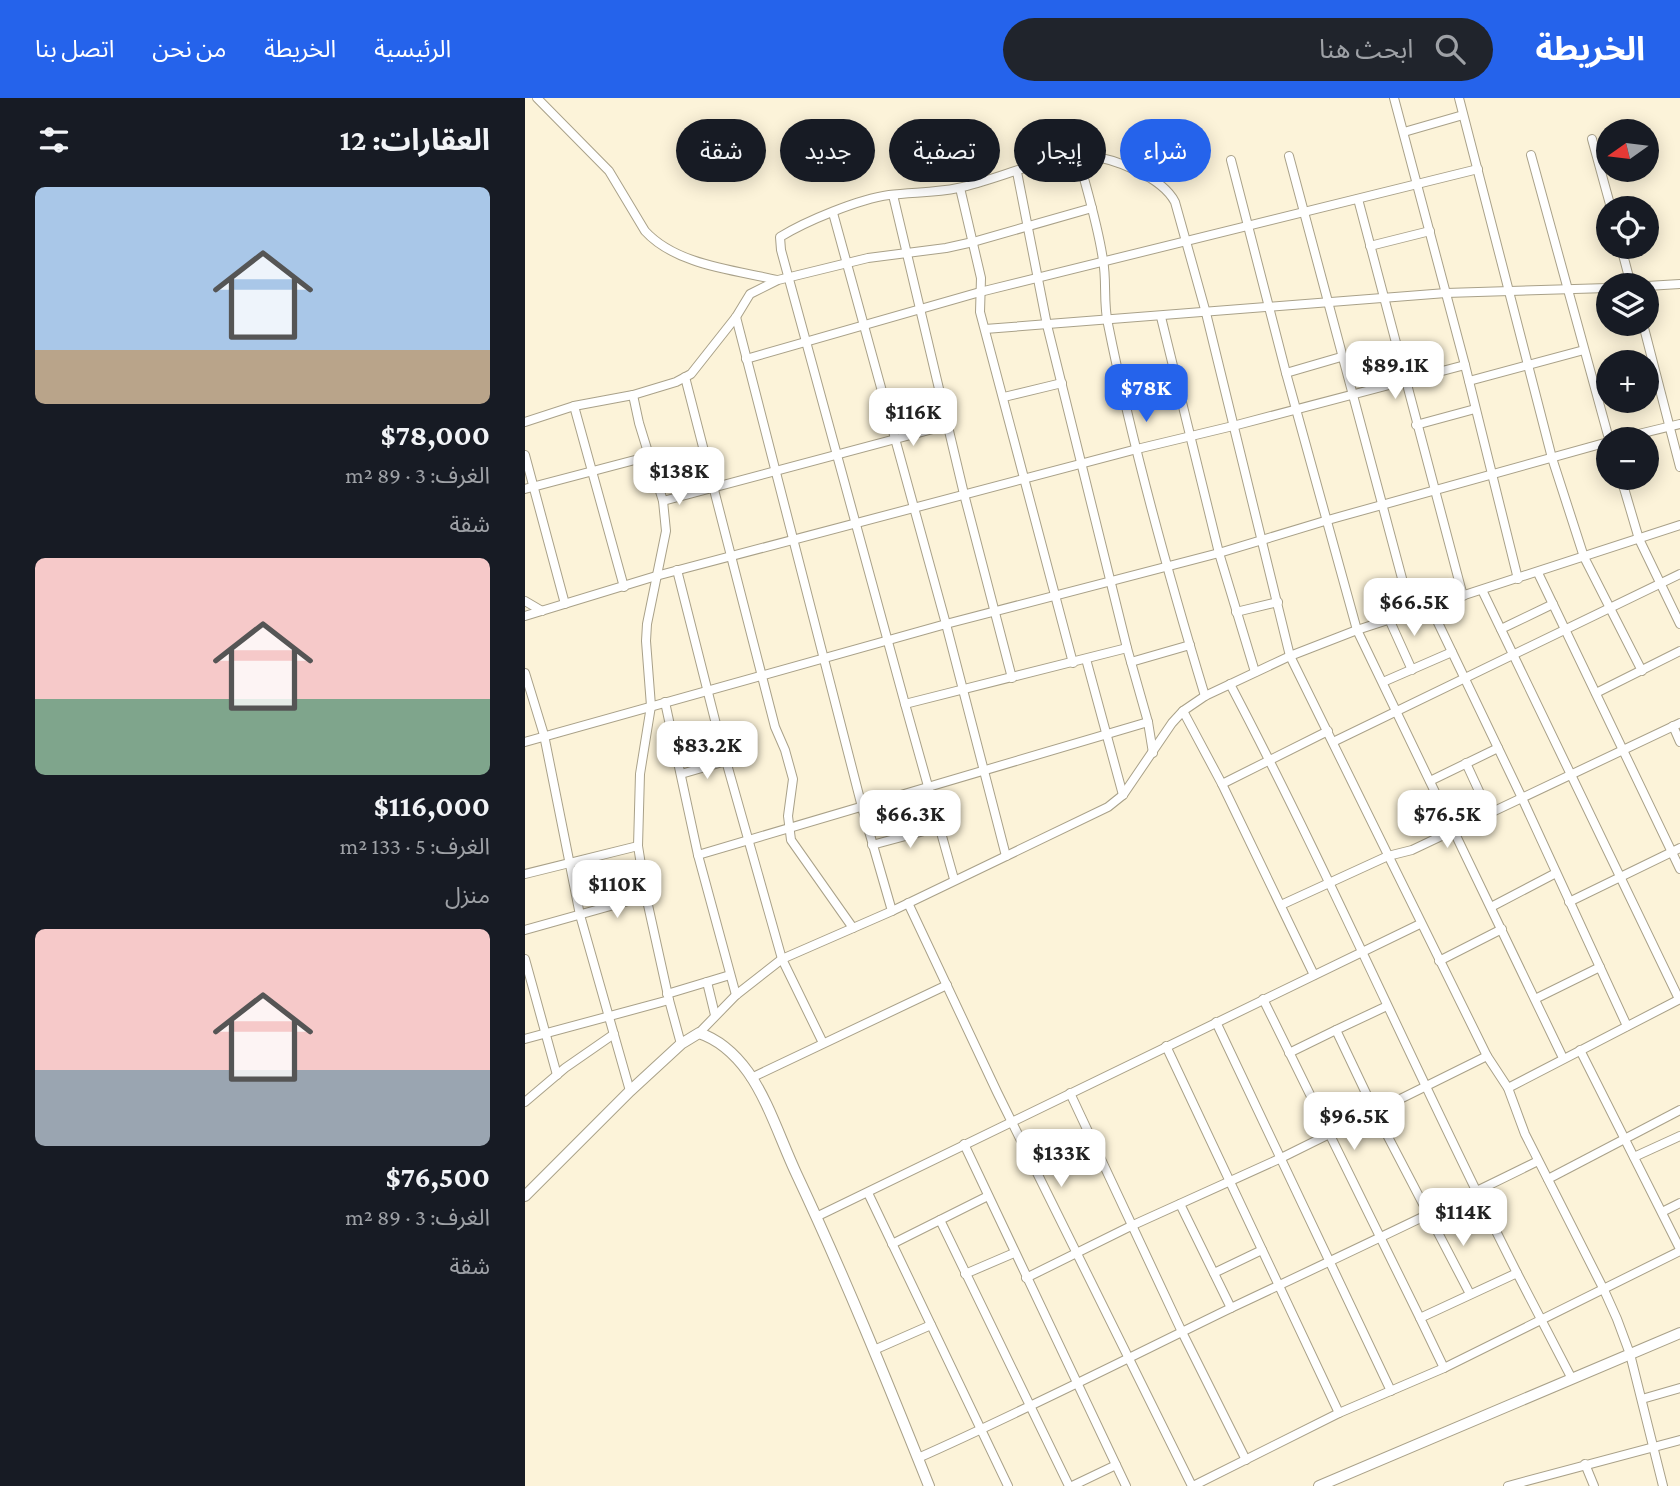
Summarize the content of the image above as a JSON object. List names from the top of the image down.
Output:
{
  "north": "left",
  "page": {
    "header": "الخريطة",
    "search": "ابحث هنا",
    "nav": [
      "الرئيسية",
      "الخريطة",
      "من نحن",
      "اتصل بنا"
    ],
    "heading": "العقارات: 12",
    "map_buttons": ["+", "−"],
    "chip": [
      "شراء",
      "إيجار",
      "تصفية",
      "جديد",
      "شقة"
    ],
    "list": [
      {
        "name": "$78,000",
        "note": "الغرف: 3 · 89 m² · شقة"
      },
      {
        "name": "$116,000",
        "note": "الغرف: 5 · 133 m² · منزل"
      },
      {
        "name": "$76,500",
        "note": "الغرف: 3 · 89 m² · شقة"
      }
    ],
    "price": [
      "$89.1K",
      "$78K",
      "$116K",
      "$138K",
      "$66.5K",
      "$83.2K",
      "$66.3K",
      "$76.5K",
      "$110K",
      "$96.5K",
      "$133K",
      "$114K"
    ]
  }
}
